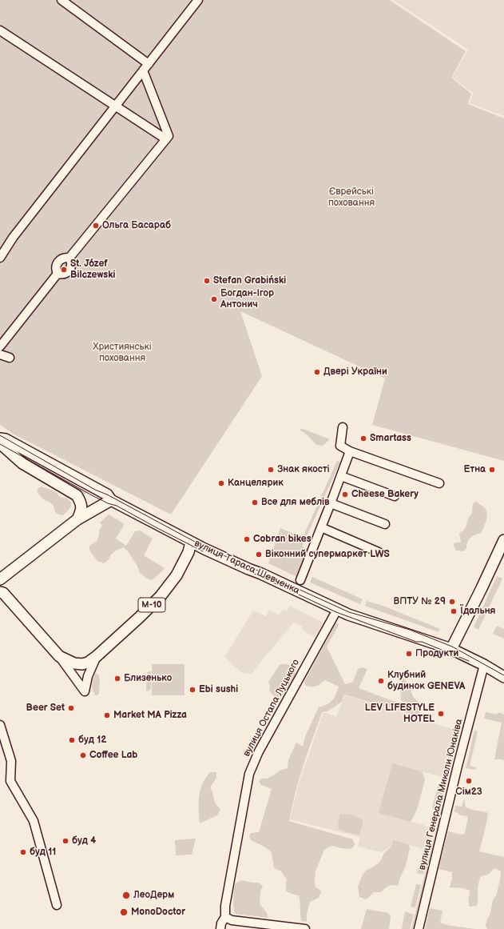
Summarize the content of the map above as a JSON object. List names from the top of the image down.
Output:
{
  "streets": {
    "main road": ["вулиця Тараса Шевченка", "М-10"],
    "street": ["вулиця Остапа Луцького", "вулиця Генерала Миколи Юнаківа"]
  },
  "crossings": [
    ["вулиця Тараса Шевченка", "М-10"],
    ["вулиця Тараса Шевченка", "вулиця Остапа Луцького"],
    ["вулиця Тараса Шевченка", "вулиця Генерала Миколи Юнаківа"]
  ],
  "parks": ["Єврейські поховання", "Християнські поховання"],
  "places": [
    "Ольга Басараб",
    "St. Józef Bilczewski",
    "Stefan Grabiński",
    "Богдан-Ігор Антонич",
    "Двері України",
    "Smartass",
    "Знак якості",
    "Етна",
    "Канцелярик",
    "Cheese Bakery",
    "Все для меблів",
    "Cobran bikes",
    "Віконний супермаркет LWS",
    "ВПТУ № 29",
    "Їдальня",
    "Продукти",
    "Близенько",
    "Клубний будинок GENEVA",
    "Ebi sushi",
    "Beer Set",
    "LEV LIFESTYLE HOTEL",
    "Market MA Pizza",
    "буд 12",
    "Coffee Lab",
    "Сім23",
    "буд 4",
    "буд 11",
    "ЛеоДерм",
    "MonoDoctor"
  ]
}
